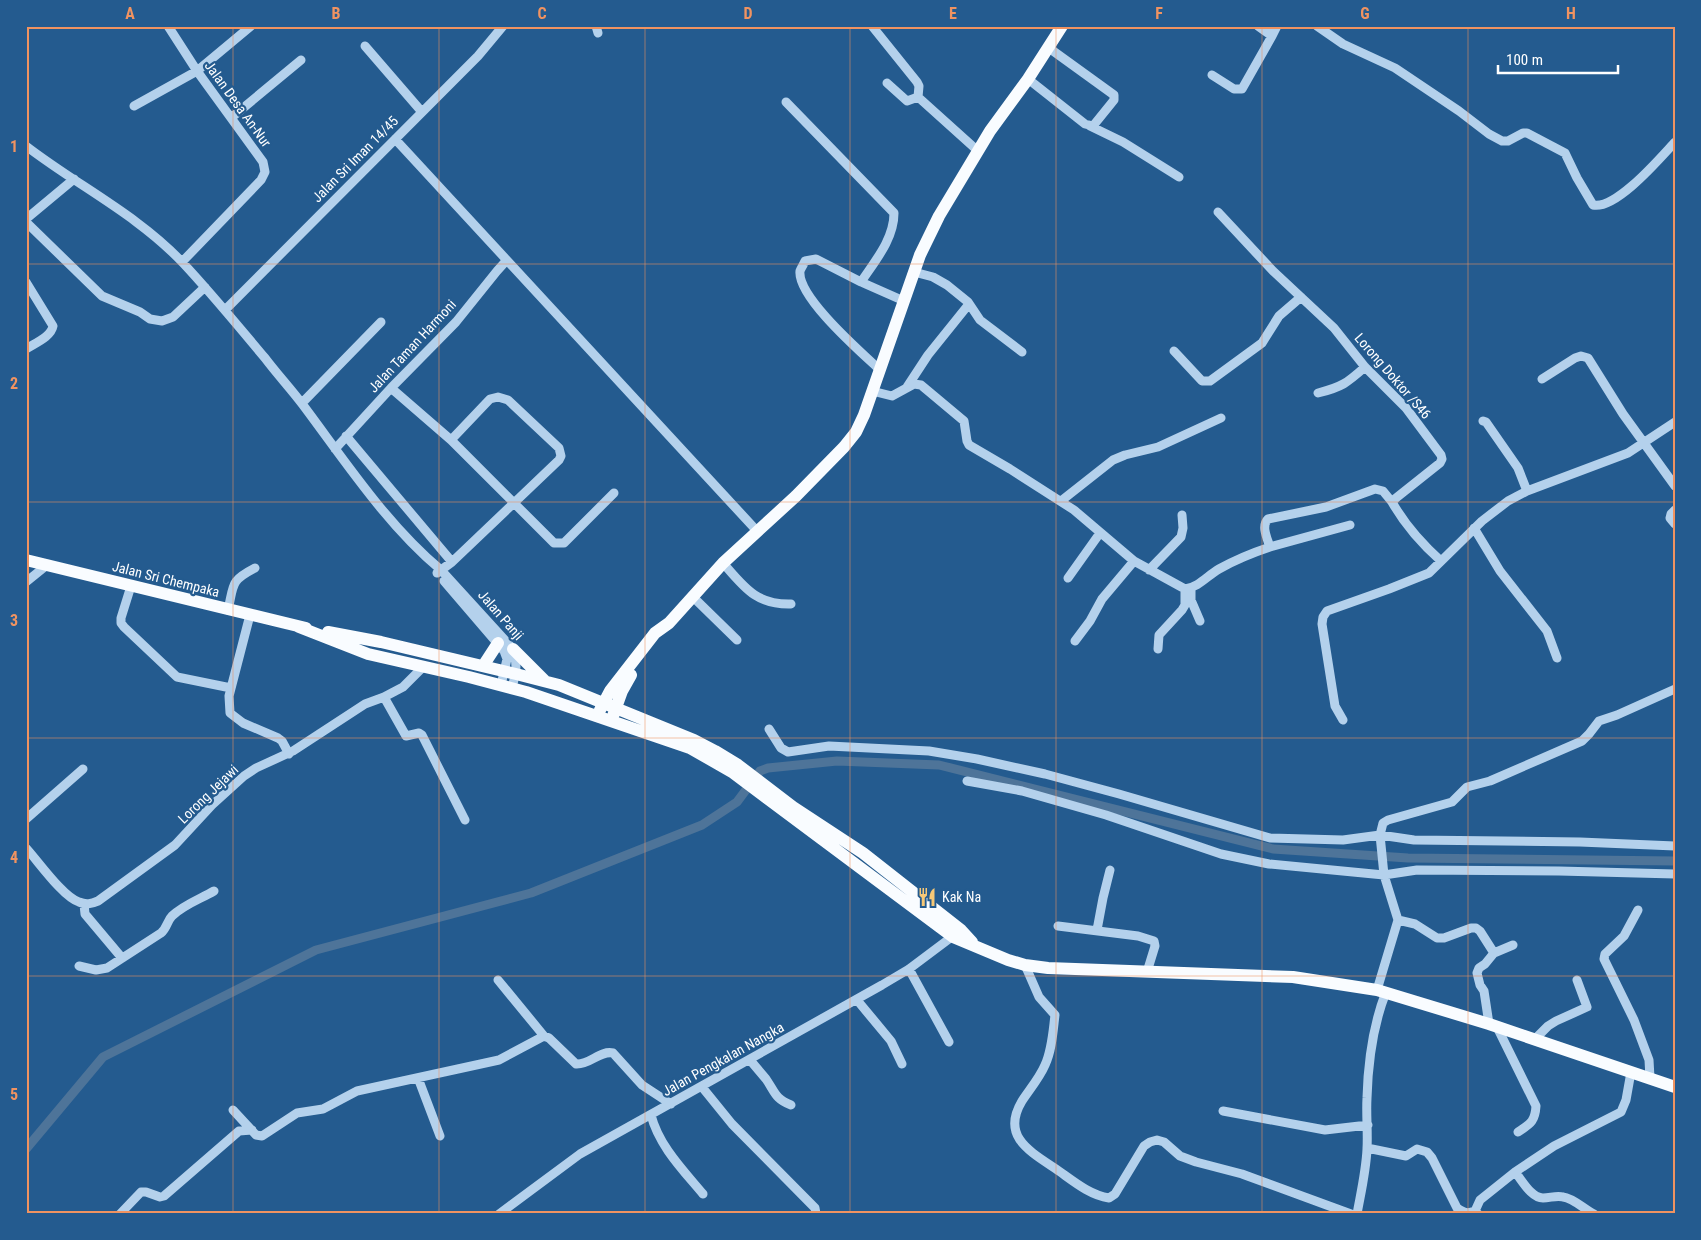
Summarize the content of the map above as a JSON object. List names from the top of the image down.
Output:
{
  "streets": {
    "main road": ["Jalan Sri Chempaka"],
    "street": [
      "Jalan Desa An-Nur",
      "Jalan Sri Iman 14/45",
      "Jalan Taman Harmoni",
      "Lorong Doktor /S46",
      "Jalan Panji",
      "Lorong Jejawi",
      "Jalan Pengkalan Nangka"
    ]
  },
  "places": {
    "restaurant": ["Kak Na"]
  },
  "scale_bar": "100 m",
  "grid": {
    "columns": [
      "A",
      "B",
      "C",
      "D",
      "E",
      "F",
      "G",
      "H"
    ],
    "rows": [
      "1",
      "2",
      "3",
      "4",
      "5"
    ]
  }
}
